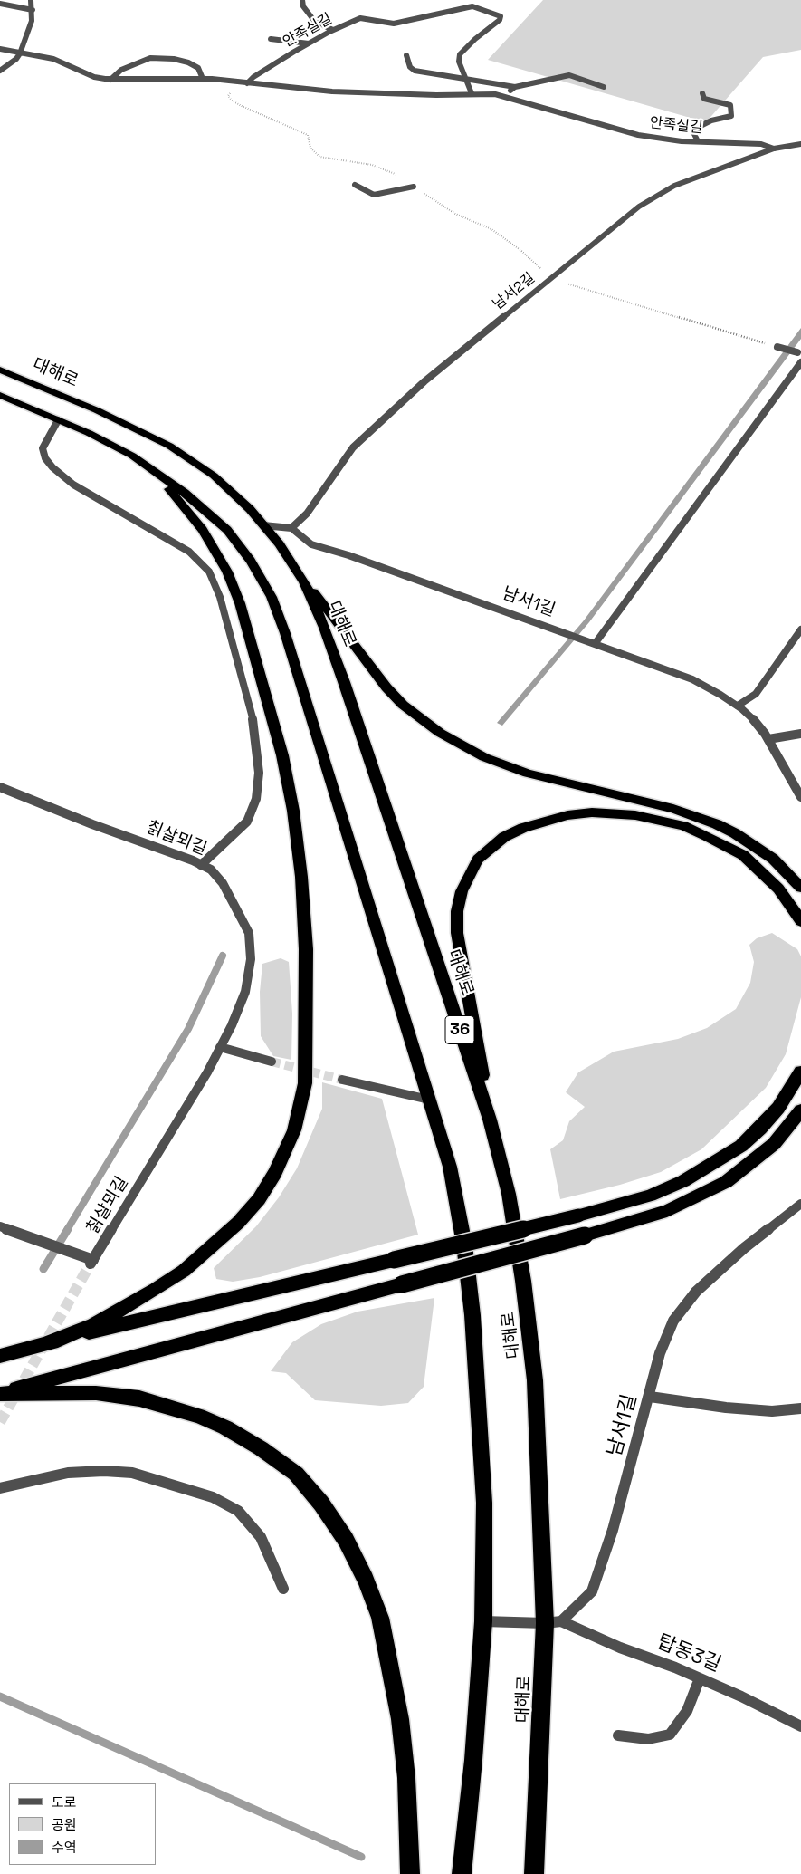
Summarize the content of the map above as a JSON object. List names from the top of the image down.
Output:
{
  "streets": {
    "highway": ["대해로", "36"],
    "street": [
      "안족실길",
      "남서2길",
      "남서1길",
      "칡살뫼길",
      "탑동3길"
    ]
  },
  "crossings": [
    ["안족실길", "남서2길"],
    ["남서2길", "남서1길"],
    ["남서1길", "탑동3길"]
  ],
  "legend": ["도로", "공원", "수역"]
}
